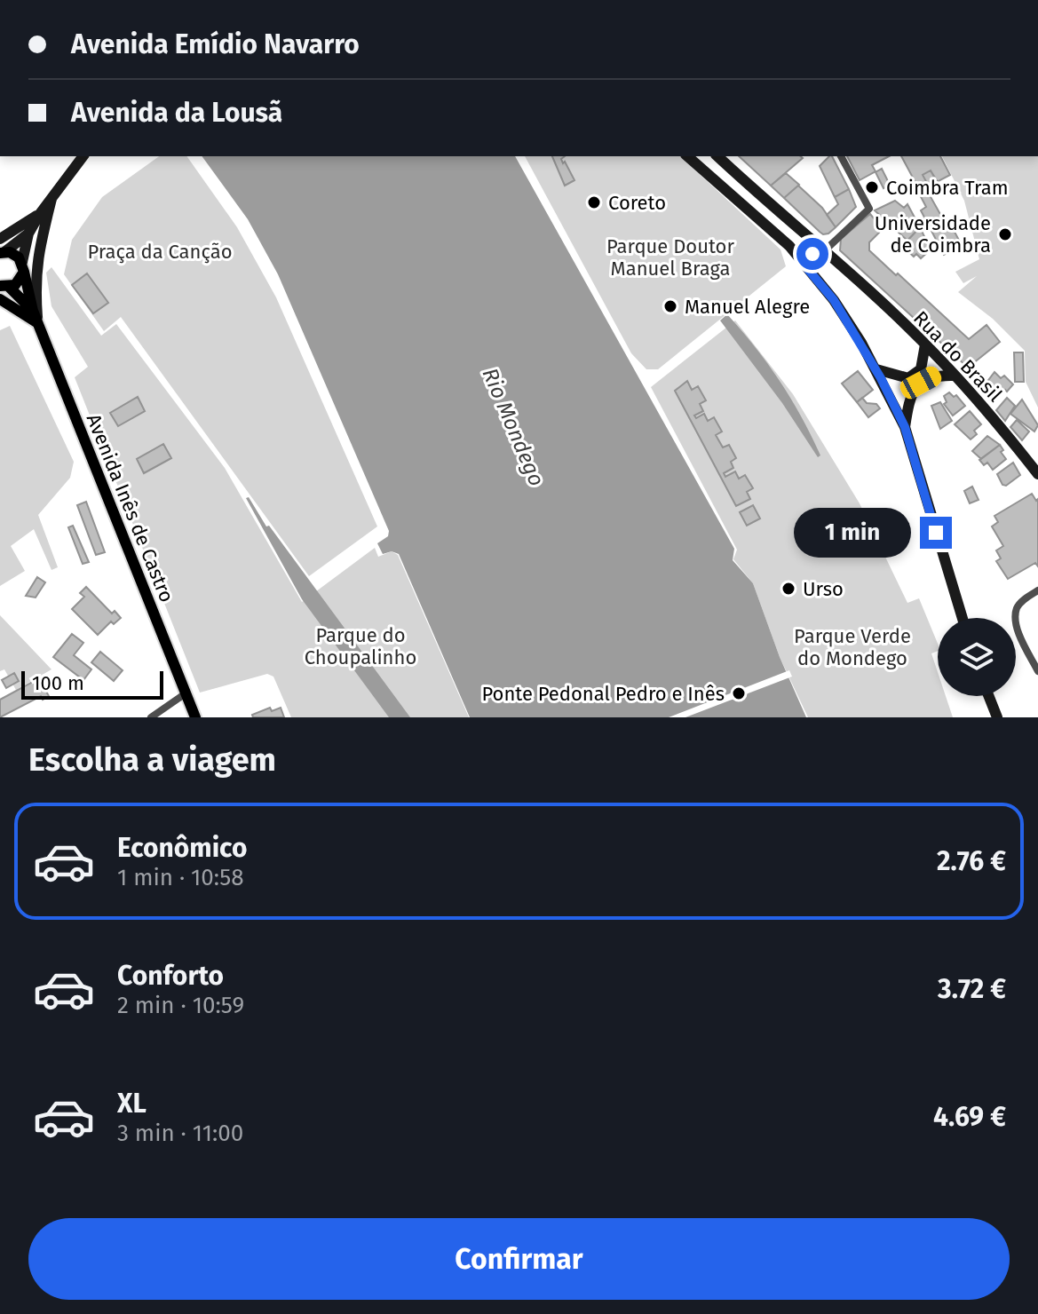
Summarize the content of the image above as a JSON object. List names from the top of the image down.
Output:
{
  "streets": {
    "main road": ["Rua do Brasil", "Avenida Inês de Castro"]
  },
  "water": ["Rio Mondego"],
  "parks": [
    "Parque Doutor Manuel Braga",
    "Praça da Canção",
    "Parque do Choupalinho",
    "Parque Verde do Mondego"
  ],
  "places": [
    "Coimbra Tram",
    "Coreto",
    "Universidade de Coimbra",
    "Manuel Alegre",
    "Urso",
    "Ponte Pedonal Pedro e Inês"
  ],
  "scale_bar": "100 m",
  "page": {
    "banner": ["Avenida Emídio Navarro", "Avenida da Lousã"],
    "bubble": "1 min",
    "scale": "100 m",
    "heading": "Escolha a viagem",
    "list": [
      {
        "name": "Econômico",
        "note": "1 min · 10:58",
        "value": "2.76 €"
      },
      {
        "name": "Conforto",
        "note": "2 min · 10:59",
        "value": "3.72 €"
      },
      {
        "name": "XL",
        "note": "3 min · 11:00",
        "value": "4.69 €"
      }
    ],
    "buttons": "Confirmar"
  }
}
